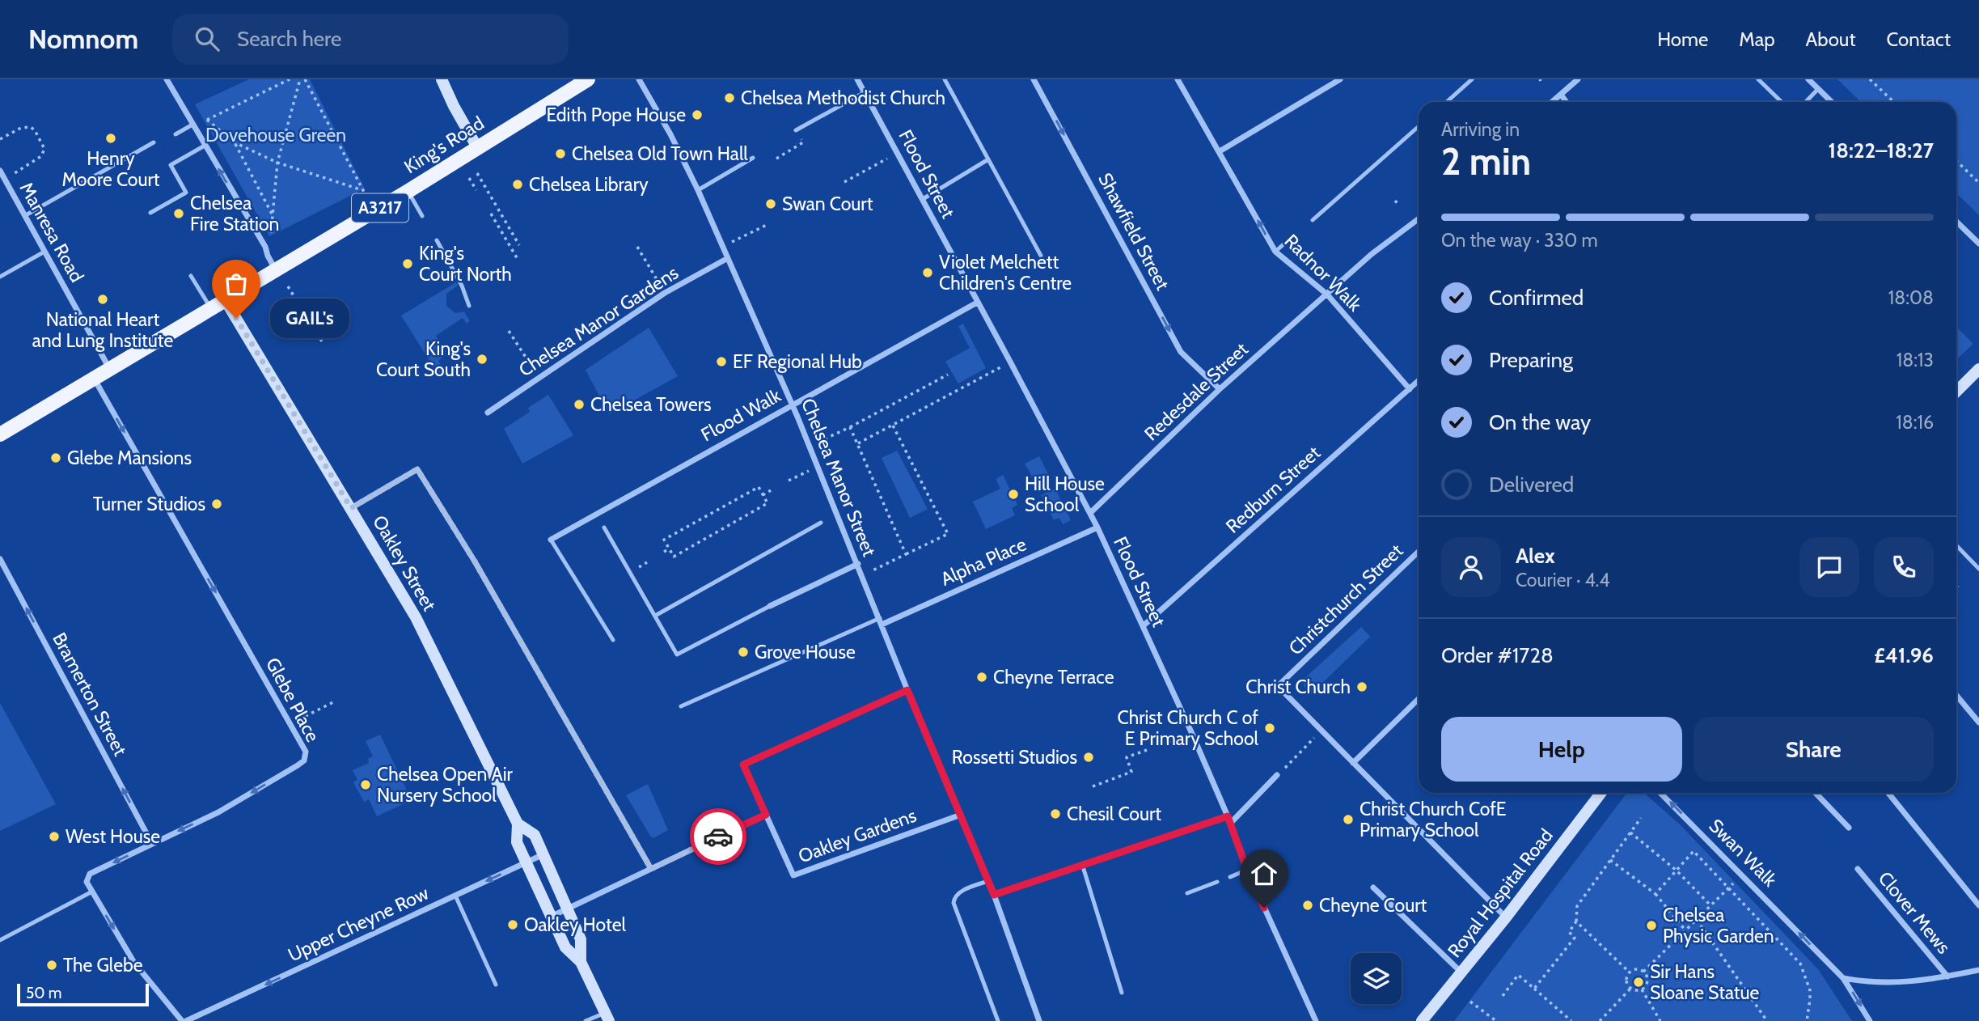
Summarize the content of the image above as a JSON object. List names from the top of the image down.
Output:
{
  "streets": {
    "main road": [
      "King's Road",
      "A3217",
      "Oakley Street",
      "Royal Hospital Road"
    ],
    "street": [
      "Flood Street",
      "Shawfield Street",
      "Manresa Road",
      "Radnor Walk",
      "Chelsea Manor Gardens",
      "Redesdale Street",
      "Flood Walk",
      "Chelsea Manor Street",
      "Redburn Street",
      "Alpha Place",
      "Christchurch Street",
      "Bramerton Street",
      "Glebe Place",
      "Oakley Gardens",
      "Swan Walk",
      "Clover Mews",
      "Upper Cheyne Row"
    ]
  },
  "crossings": [
    ["King's Road", "Manresa Road"],
    ["King's Road", "Oakley Street"],
    ["King's Road", "Glebe Place"],
    ["Flood Street", "Redesdale Street"],
    ["Flood Street", "Flood Walk"],
    ["Flood Street", "Redburn Street"],
    ["Flood Street", "Alpha Place"],
    ["Shawfield Street", "Redesdale Street"],
    ["Radnor Walk", "Redesdale Street"],
    ["Radnor Walk", "Redburn Street"],
    ["Chelsea Manor Gardens", "Chelsea Manor Street"],
    ["Flood Walk", "Chelsea Manor Street"],
    ["Chelsea Manor Street", "Alpha Place"],
    ["Chelsea Manor Street", "Oakley Gardens"],
    ["Oakley Street", "Upper Cheyne Row"],
    ["Christchurch Street", "Royal Hospital Road"],
    ["Bramerton Street", "Glebe Place"]
  ],
  "one_way": ["Shawfield Street", "Bramerton Street", "Upper Cheyne Row"],
  "parks": ["Dovehouse Green"],
  "places": [
    "Chelsea Methodist Church",
    "Edith Pope House",
    "Henry Moore Court",
    "Chelsea Old Town Hall",
    "Chelsea Library",
    "Swan Court",
    "Chelsea Fire Station",
    "King's Court North",
    "Violet Melchett Children's Centre",
    "National Heart and Lung Institute",
    "GAIL's",
    "King's Court South",
    "EF Regional Hub",
    "Chelsea Towers",
    "Glebe Mansions",
    "Hill House School",
    "Turner Studios",
    "Grove House",
    "Cheyne Terrace",
    "Christ Church",
    "Christ Church C of E Primary School",
    "Rossetti Studios",
    "Chelsea Open Air Nursery School",
    "Chesil Court",
    "Christ Church CofE Primary School",
    "West House",
    "Cheyne Court",
    "Oakley Hotel",
    "Chelsea Physic Garden",
    "The Glebe",
    "Sir Hans Sloane Statue"
  ],
  "scale_bar": "50 m",
  "page": {
    "header": "Nomnom",
    "search": "Search here",
    "nav": [
      "Home",
      "Map",
      "About",
      "Contact"
    ],
    "heading": ["2 min", "Arriving in", "18:22–18:27"],
    "panel": [
      "Alex",
      "Courier · 4.4",
      "Order #1728",
      "£41.96"
    ],
    "bar": "On the way · 330 m",
    "list": [
      ["Confirmed", "18:08"],
      ["Preparing", "18:13"],
      ["On the way", "18:16"],
      "Delivered"
    ],
    "bubble": "GAIL's",
    "buttons": ["Help", "Share"],
    "scale": "50 m"
  }
}
